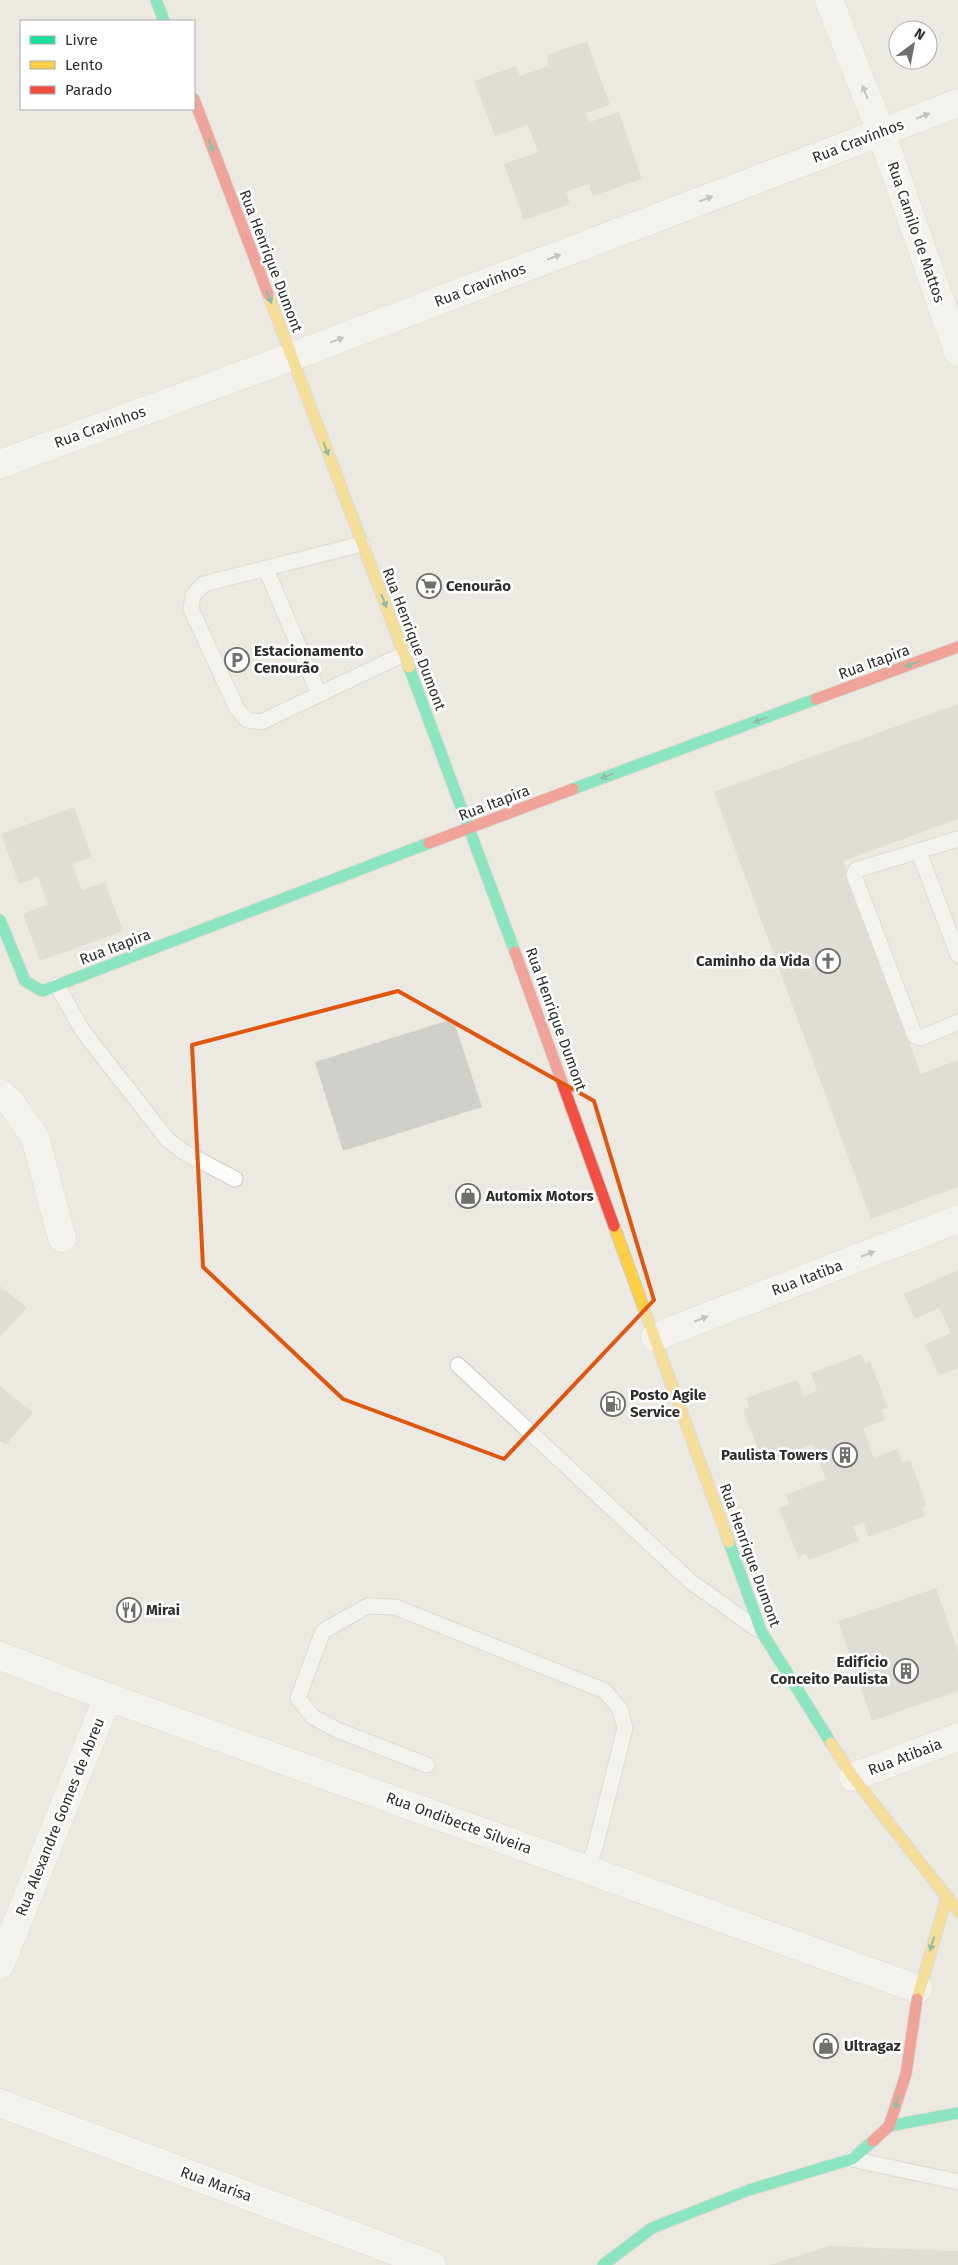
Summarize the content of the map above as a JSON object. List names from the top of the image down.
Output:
{
  "streets": {
    "street": [
      "Rua Cravinhos",
      "Rua Camilo de Mattos",
      "Rua Henrique Dumont",
      "Rua Itapira",
      "Rua Itatiba",
      "Rua Atibaia",
      "Rua Alexandre Gomes de Abreu",
      "Rua Ondibecte Silveira",
      "Rua Marisa"
    ]
  },
  "crossings": [
    ["Rua Cravinhos", "Rua Camilo de Mattos"],
    ["Rua Cravinhos", "Rua Henrique Dumont"],
    ["Rua Henrique Dumont", "Rua Itapira"],
    ["Rua Henrique Dumont", "Rua Itatiba"],
    ["Rua Henrique Dumont", "Rua Atibaia"],
    ["Rua Alexandre Gomes de Abreu", "Rua Ondibecte Silveira"]
  ],
  "one_way": [
    "Rua Cravinhos",
    "Rua Camilo de Mattos",
    "Rua Itapira",
    "Rua Itatiba"
  ],
  "places": {
    "supermarket": ["Cenourão"],
    "parking": ["Estacionamento Cenourão"],
    "church": ["Caminho da Vida"],
    "shop": ["Automix Motors", "Ultragaz"],
    "fuel station": ["Posto Agile Service"],
    "building": ["Paulista Towers", "Edifício Conceito Paulista"],
    "restaurant": ["Mirai"]
  },
  "legend": ["Livre", "Lento", "Parado"],
  "north": "top right"
}
